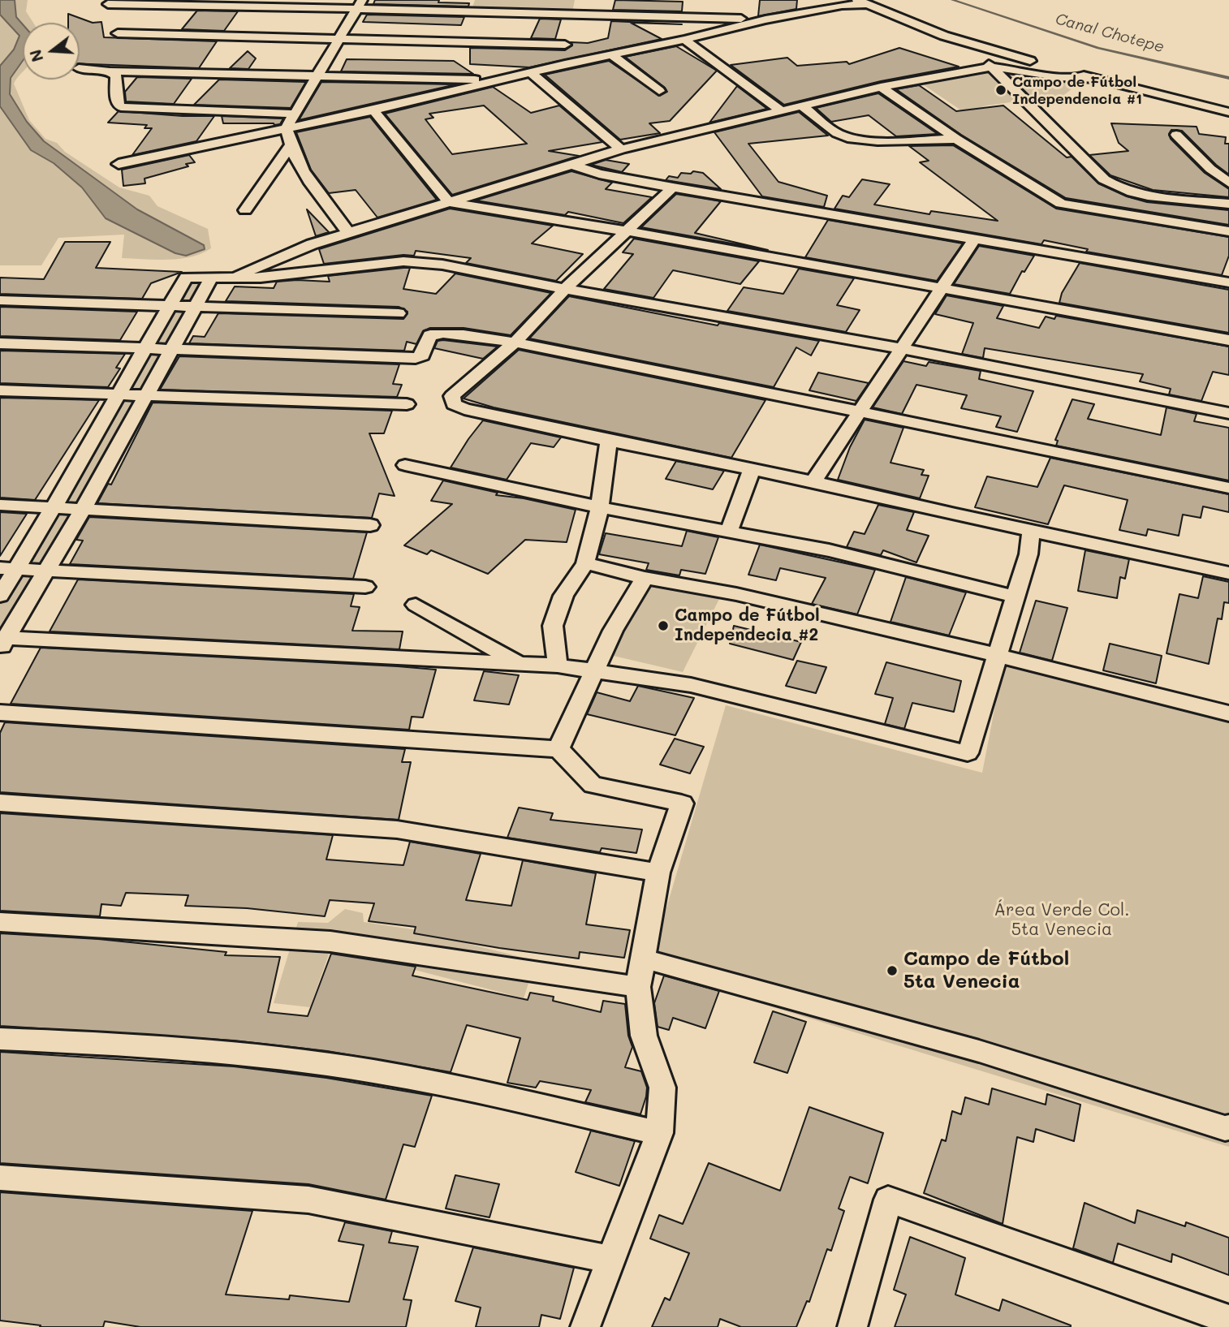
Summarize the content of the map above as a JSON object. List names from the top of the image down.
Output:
{
  "water": ["Canal Chotepe"],
  "parks": ["Área Verde Col. 5ta Venecia"],
  "places": ["Campo de Fútbol Independencia #1", "Campo de Fútbol Independecia #2", "Campo de Fútbol 5ta Venecia"],
  "north": "left"
}
